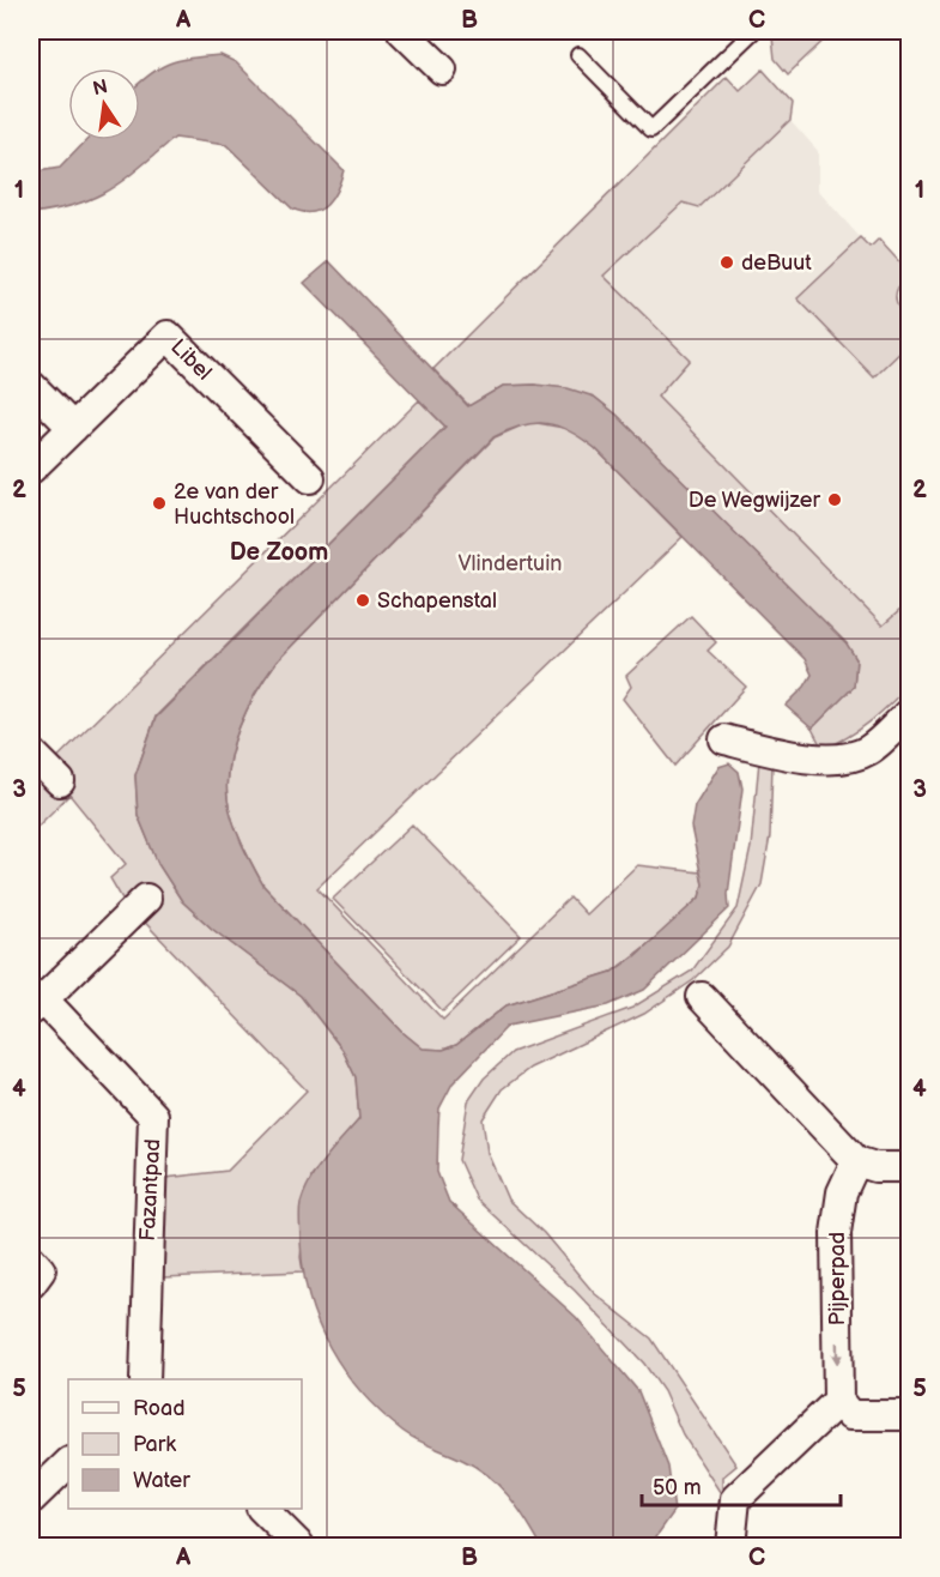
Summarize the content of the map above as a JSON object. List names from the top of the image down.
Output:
{
  "streets": {
    "street": ["Libel", "Fazantpad", "Pijperpad"]
  },
  "one_way": ["Pijperpad"],
  "districts": ["De Zoom"],
  "parks": ["Vlindertuin"],
  "places": [
    "deBuut",
    "De Wegwijzer",
    "2e van der Huchtschool",
    "Schapenstal"
  ],
  "legend": ["Road", "Park", "Water"],
  "scale_bar": "50 m",
  "north": "top",
  "grid": {
    "columns": ["A", "B", "C"],
    "rows": [
      "1",
      "2",
      "3",
      "4",
      "5"
    ]
  }
}
